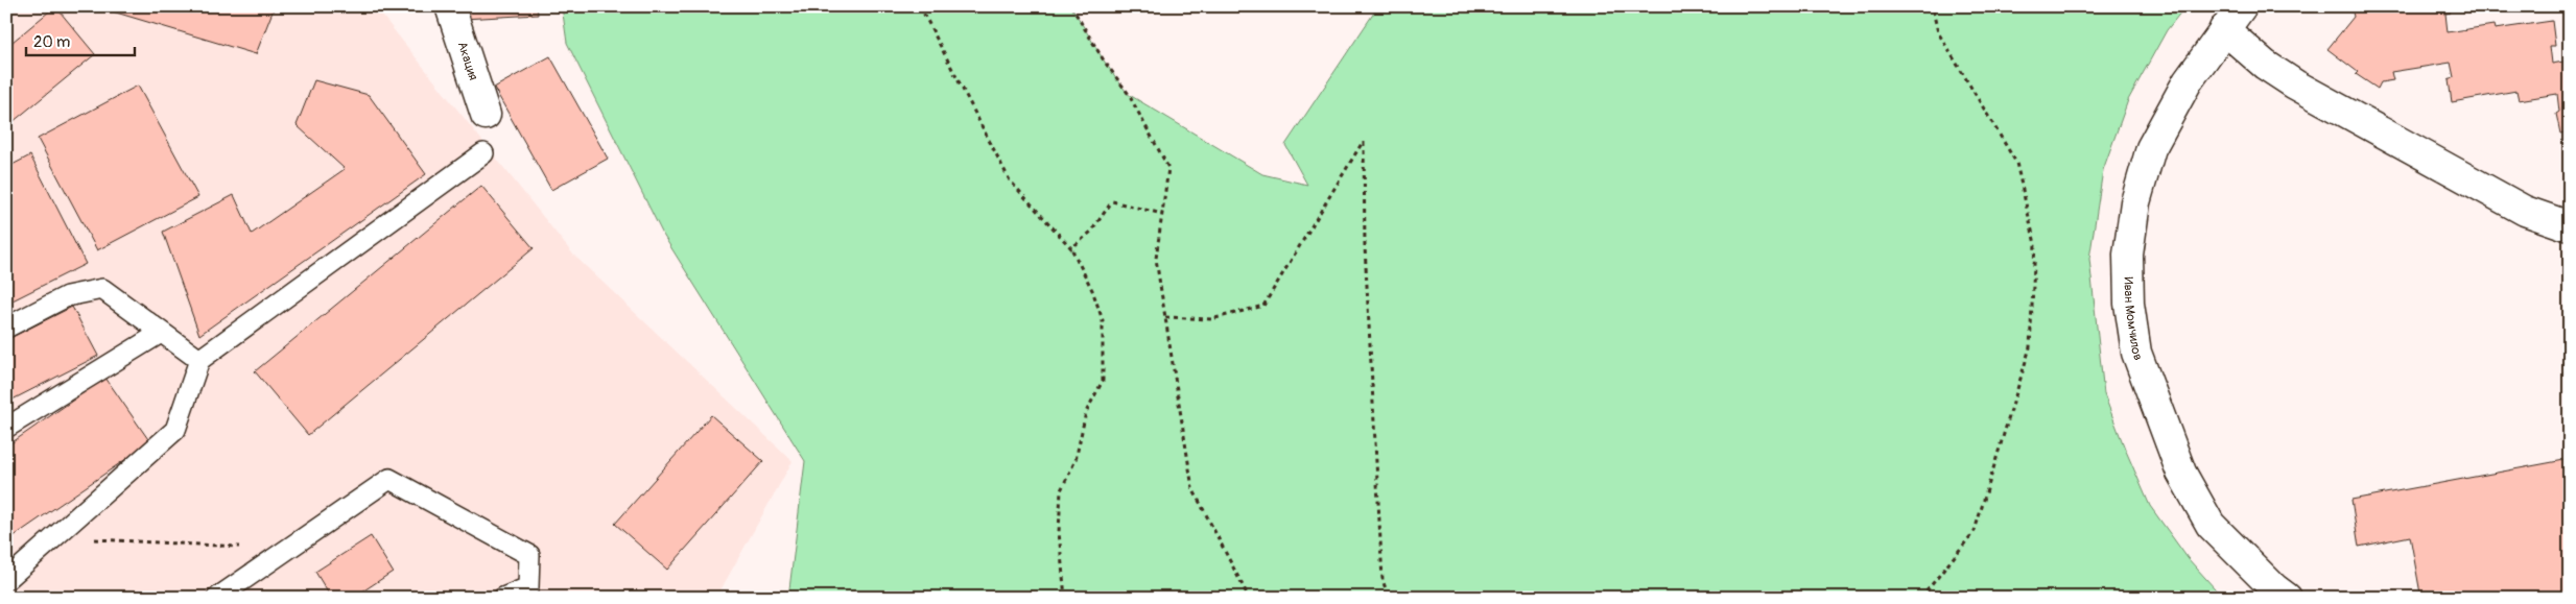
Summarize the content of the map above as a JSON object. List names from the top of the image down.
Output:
{
  "streets": {
    "street": ["Акация", "Иван Момчилов"]
  },
  "scale_bar": "20 m"
}
